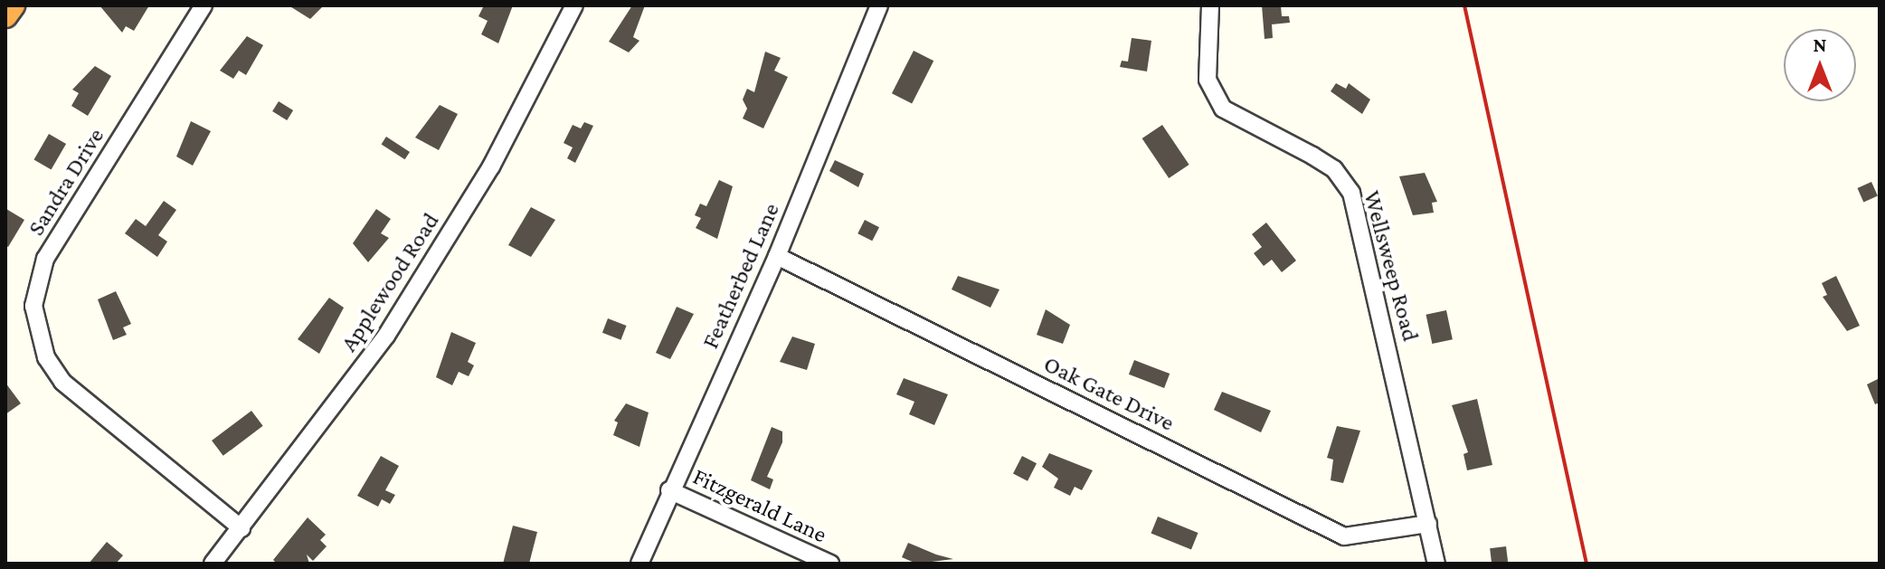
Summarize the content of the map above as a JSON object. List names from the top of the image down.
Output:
{
  "streets": {
    "street": [
      "Sandra Drive",
      "Wellsweep Road",
      "Featherbed Lane",
      "Applewood Road",
      "Oak Gate Drive",
      "Fitzgerald Lane"
    ]
  },
  "crossings": [
    ["Sandra Drive", "Applewood Road"],
    ["Wellsweep Road", "Oak Gate Drive"],
    ["Featherbed Lane", "Oak Gate Drive"],
    ["Featherbed Lane", "Fitzgerald Lane"]
  ],
  "north": "top"
}
